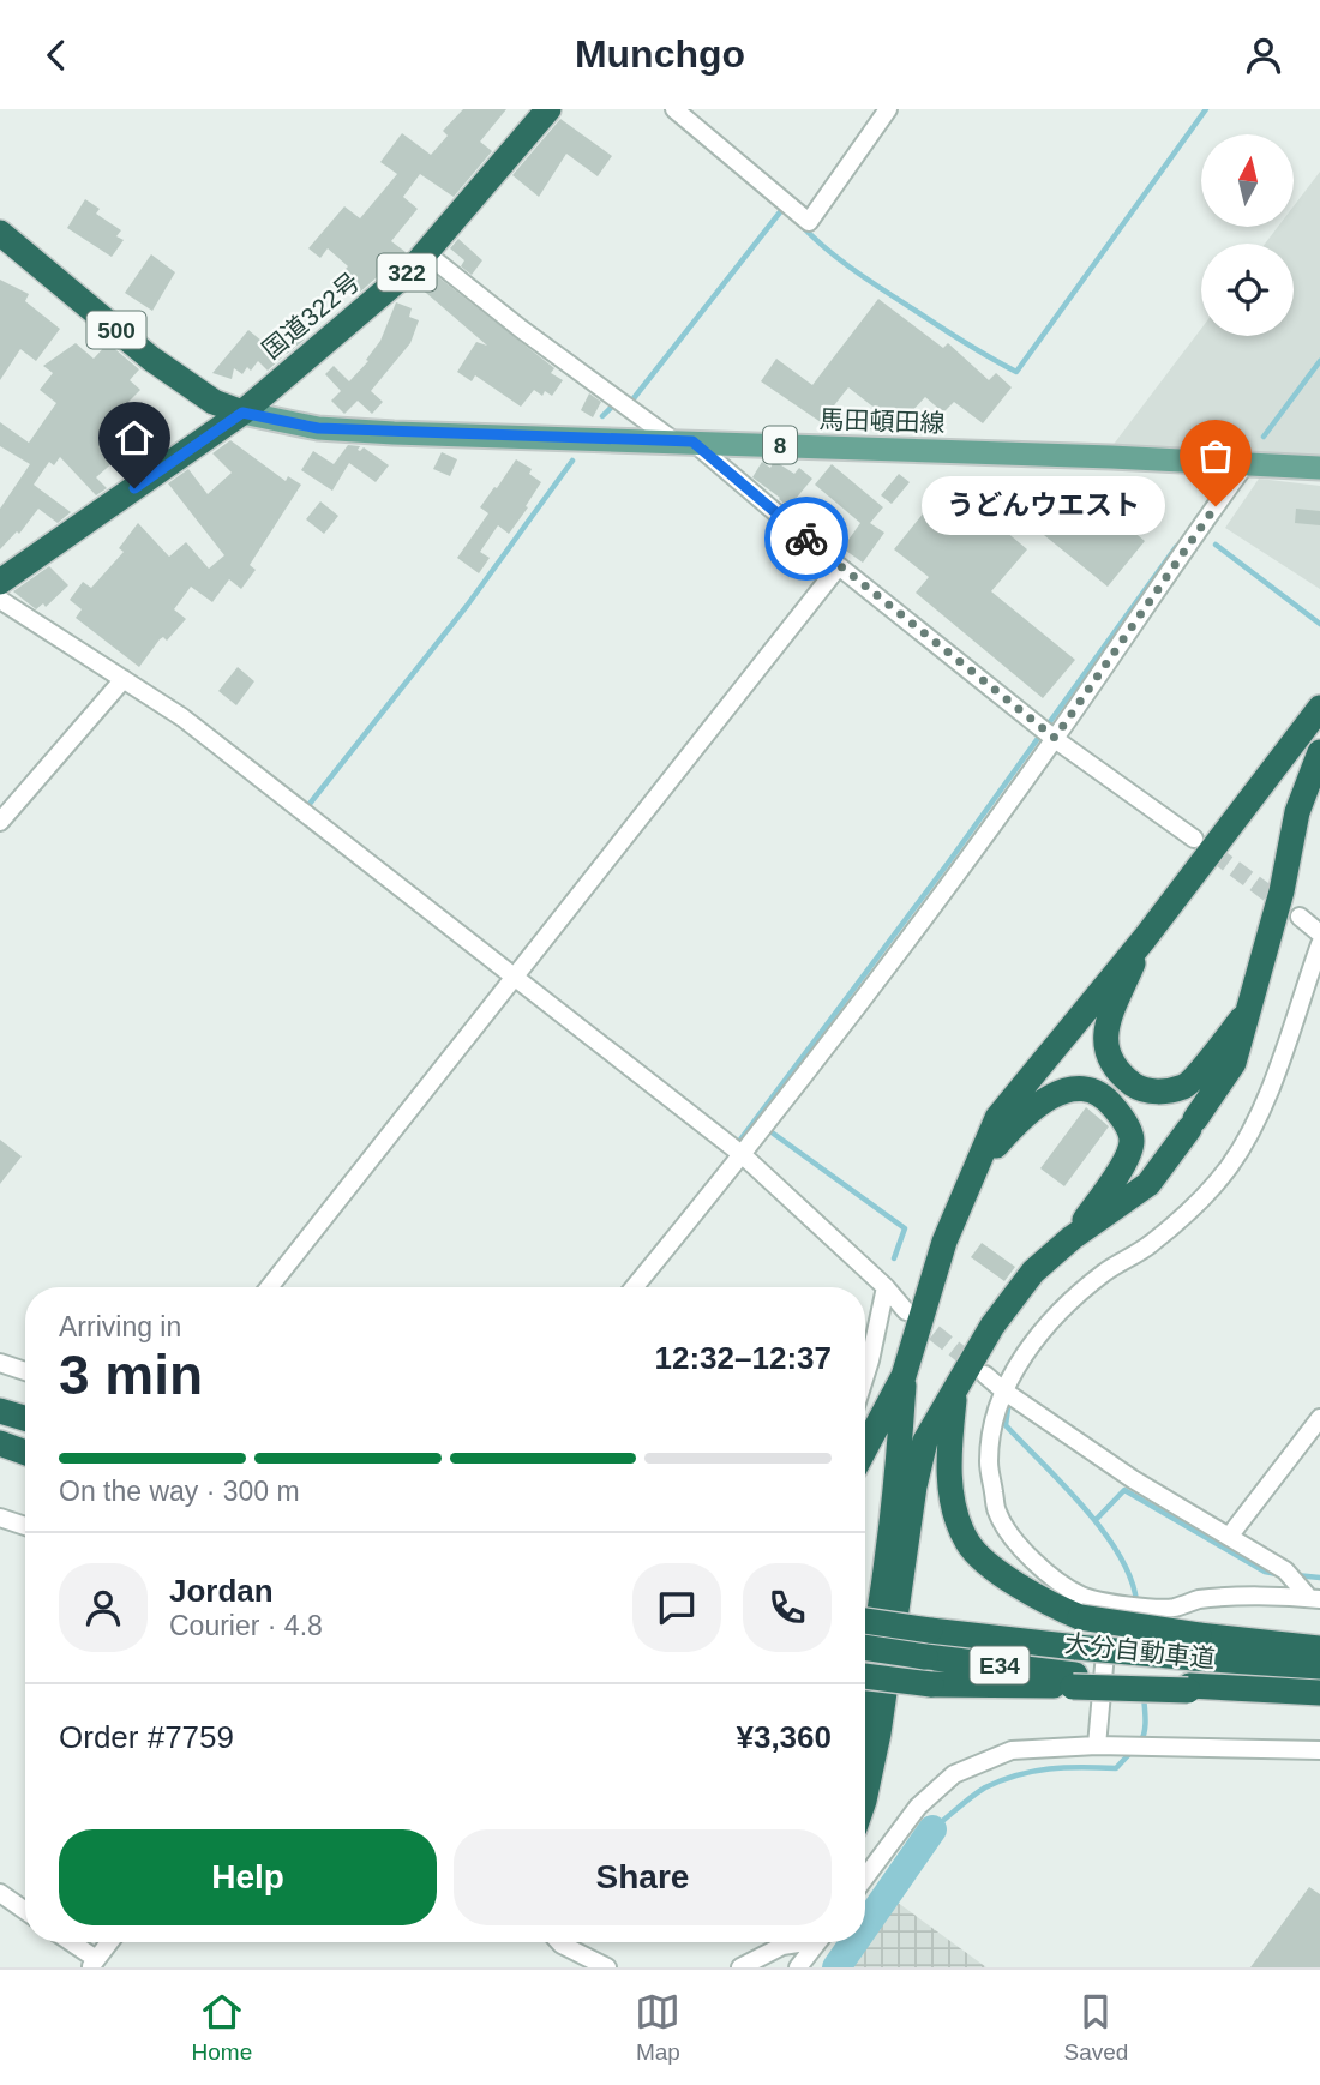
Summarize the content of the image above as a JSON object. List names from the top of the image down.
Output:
{
  "streets": {
    "highway": [
      "322",
      "国道322号",
      "500",
      "大分自動車道",
      "E34"
    ],
    "main road": ["馬田頓田線", "8"]
  },
  "crossings": [
    ["322", "国道322号"],
    ["322", "500"],
    ["322", "馬田頓田線"],
    ["国道322号", "500"],
    ["国道322号", "馬田頓田線"],
    ["500", "馬田頓田線"]
  ],
  "places": ["うどんウエスト"],
  "north": "top",
  "page": {
    "header": "Munchgo",
    "bubble": "うどんウエスト",
    "heading": ["3 min", "Arriving in", "12:32–12:37"],
    "panel": [
      "Jordan",
      "Courier · 4.8",
      "Order #7759",
      "¥3,360"
    ],
    "bar": "On the way · 300 m",
    "buttons": ["Help", "Share"],
    "tabs": ["Home", "Map", "Saved"]
  }
}
